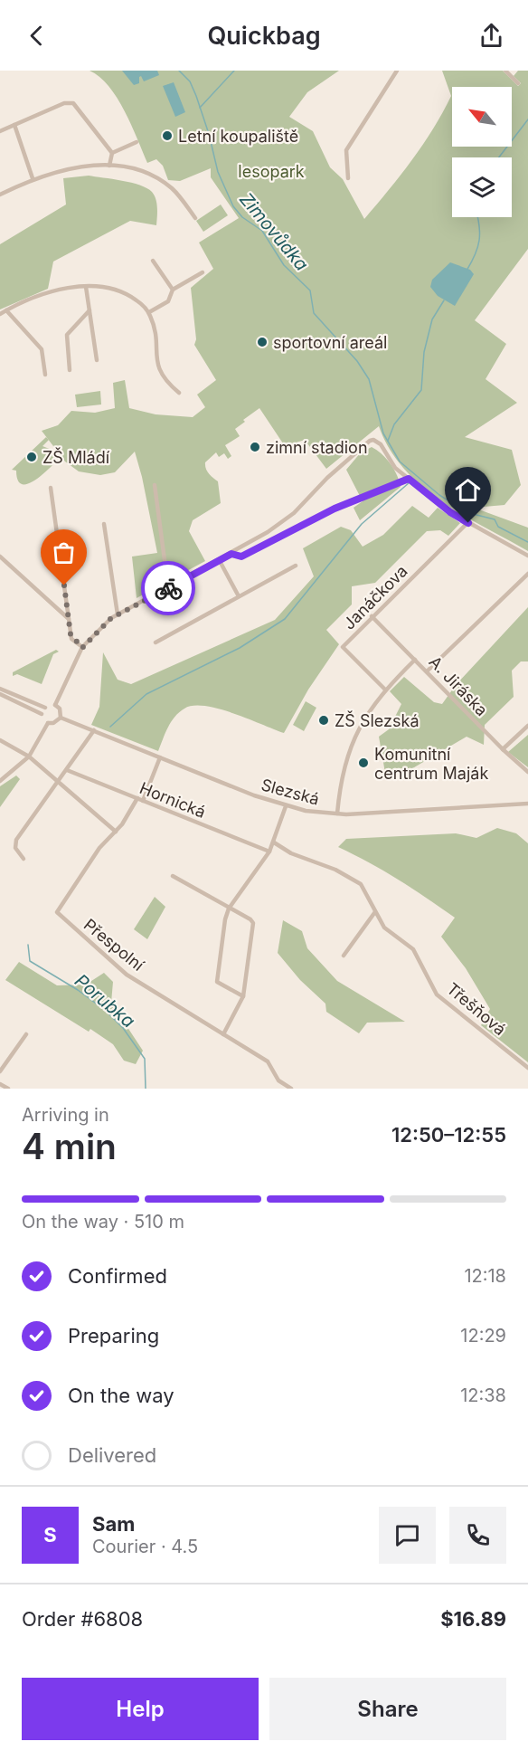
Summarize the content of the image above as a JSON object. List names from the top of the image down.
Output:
{
  "streets": {
    "street": [
      "Janáčkova",
      "A. Jiráska",
      "Slezská",
      "Hornická",
      "Přespolní",
      "Třešňová"
    ]
  },
  "crossings": [
    ["Janáčkova", "A. Jiráska"],
    ["Slezská", "Přespolní"],
    ["Hornická", "Přespolní"]
  ],
  "water": ["Zimovůdka", "Porubka"],
  "parks": ["lesopark"],
  "places": [
    "Letní koupaliště",
    "sportovní areál",
    "zimní stadion",
    "ZŠ Mládí",
    "ZŠ Slezská",
    "Komunitní centrum Maják"
  ],
  "north": "top left",
  "page": {
    "header": "Quickbag",
    "heading": ["4 min", "Arriving in", "12:50–12:55"],
    "panel": [
      "Sam",
      "Courier · 4.5",
      "Order #6808",
      "$16.89"
    ],
    "bar": "On the way · 510 m",
    "list": [
      ["Confirmed", "12:18"],
      ["Preparing", "12:29"],
      ["On the way", "12:38"],
      "Delivered"
    ],
    "round": "S",
    "buttons": ["Help", "Share"]
  }
}
